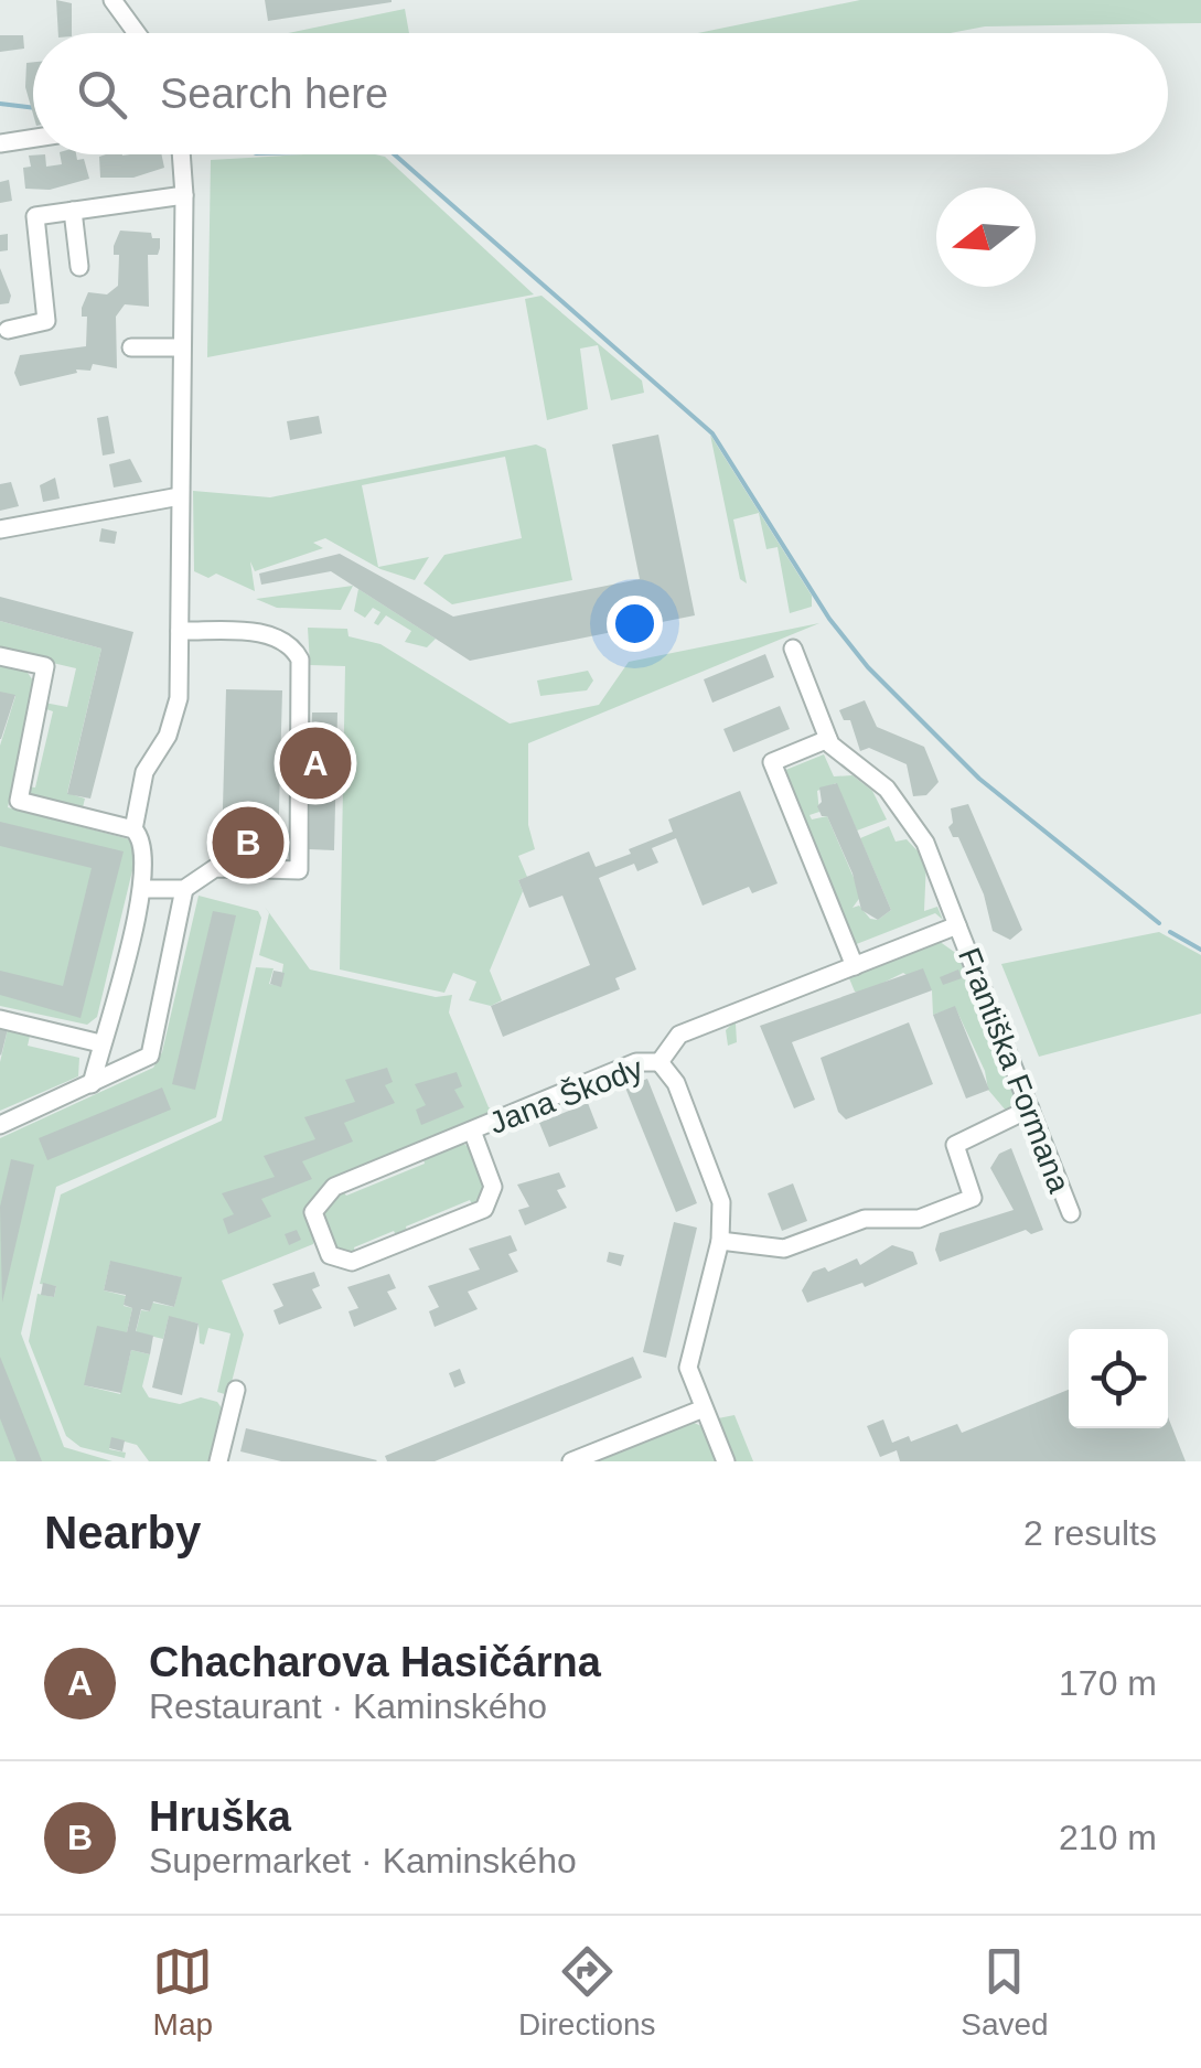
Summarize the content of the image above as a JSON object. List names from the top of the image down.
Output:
{
  "streets": {
    "street": ["Františka Formana", "Jana Škody"]
  },
  "crossings": [
    ["Františka Formana", "Jana Škody"]
  ],
  "north": "left",
  "page": {
    "search": "Search here",
    "pins": ["A", "B"],
    "heading": ["Nearby", "2 results"],
    "list": [
      {
        "mark": "A",
        "name": "Chacharova Hasičárna",
        "note": "Restaurant · Kaminského",
        "value": "170 m"
      },
      {
        "mark": "B",
        "name": "Hruška",
        "note": "Supermarket · Kaminského",
        "value": "210 m"
      }
    ],
    "nav": ["Map", "Directions", "Saved"]
  }
}
